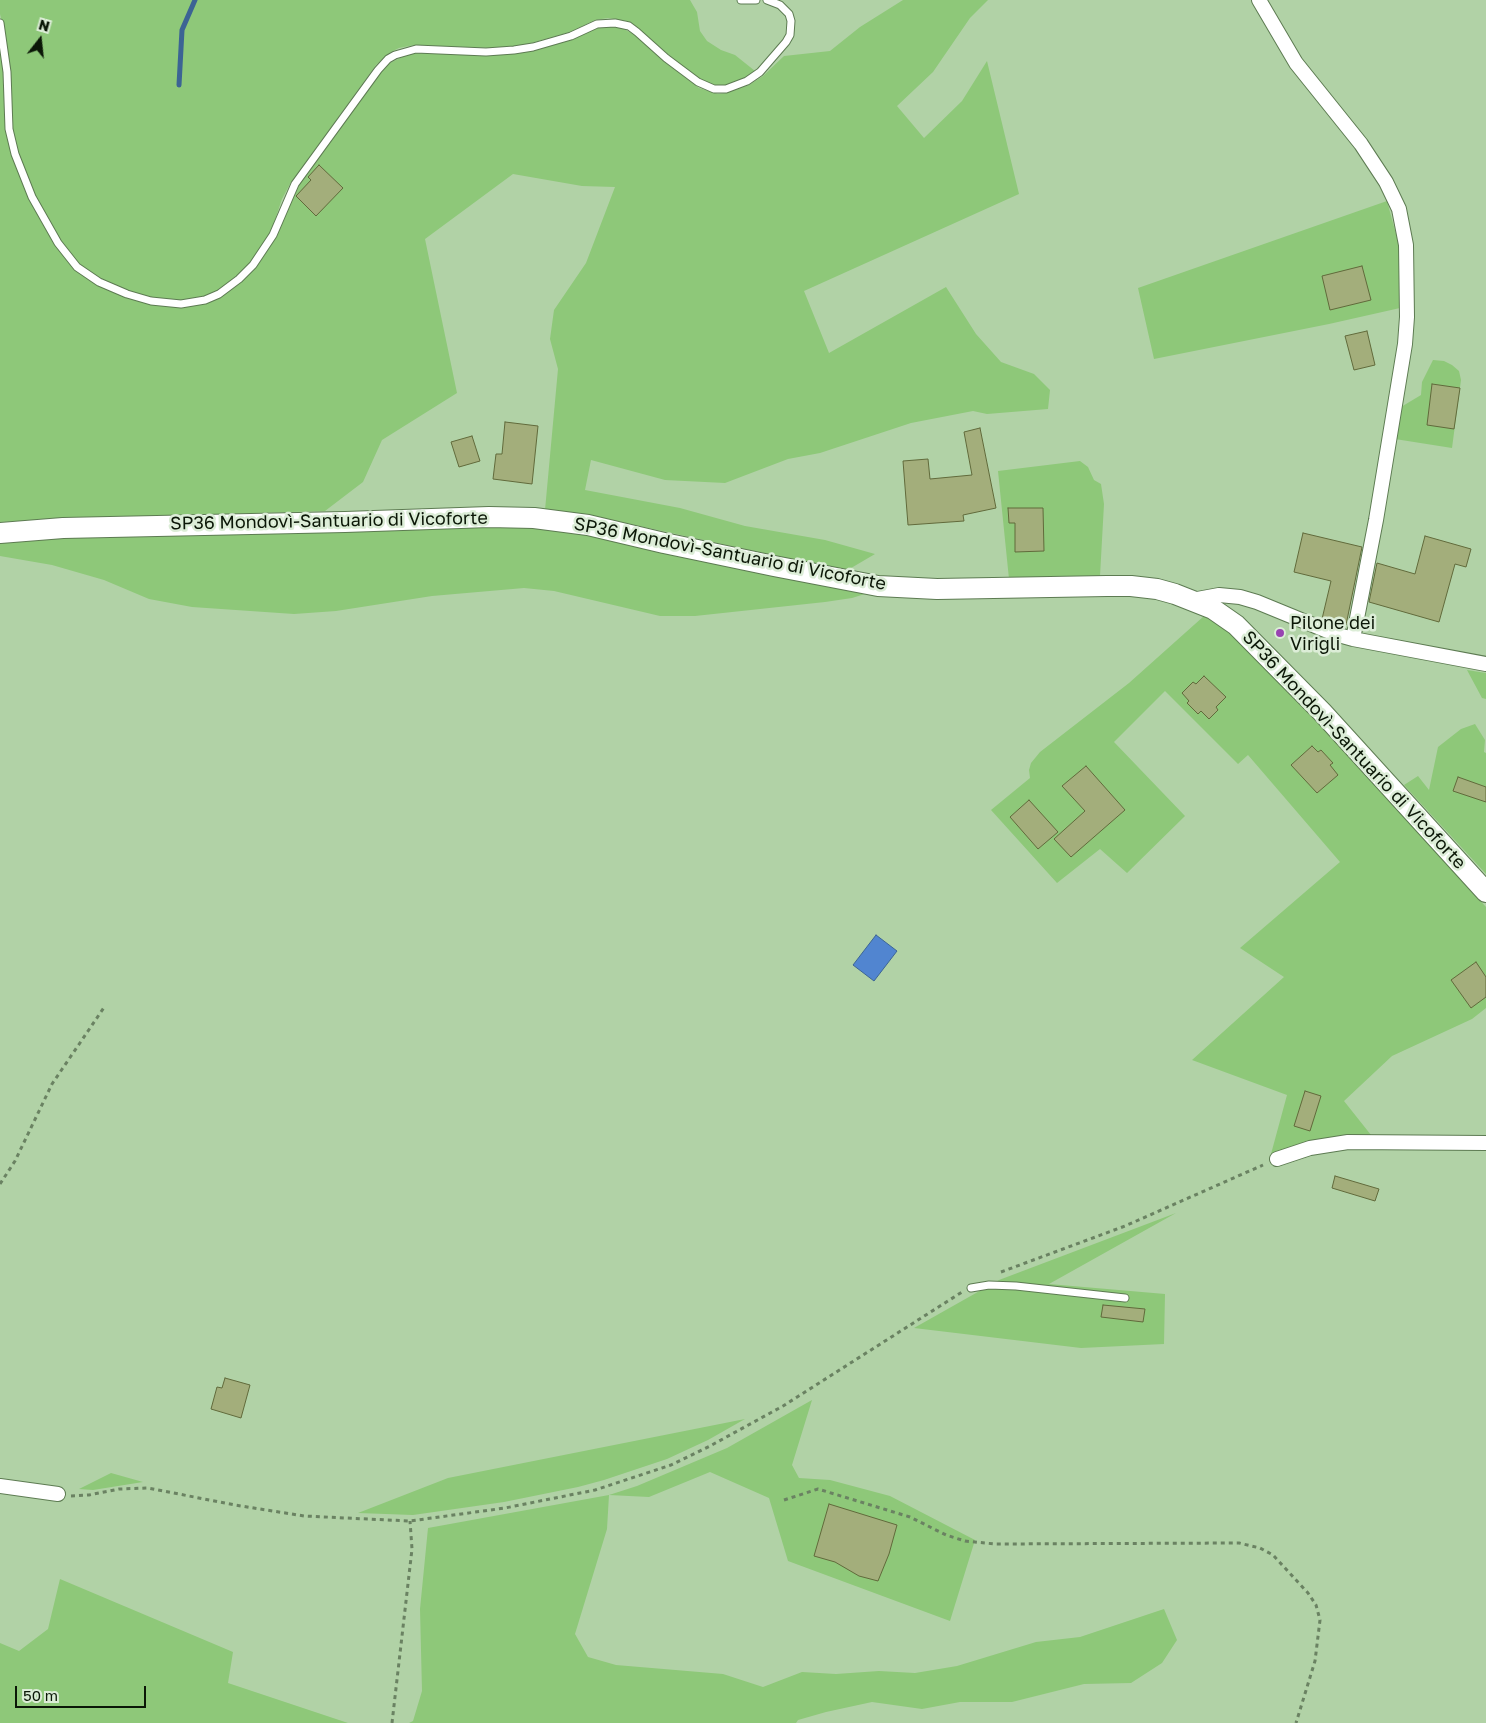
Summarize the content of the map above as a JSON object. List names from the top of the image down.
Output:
{
  "streets": {
    "main road": ["SP36 Mondovì-Santuario di Vicoforte"]
  },
  "places": ["Pilone dei Virigli"],
  "scale_bar": "50 m",
  "north": "top"
}
